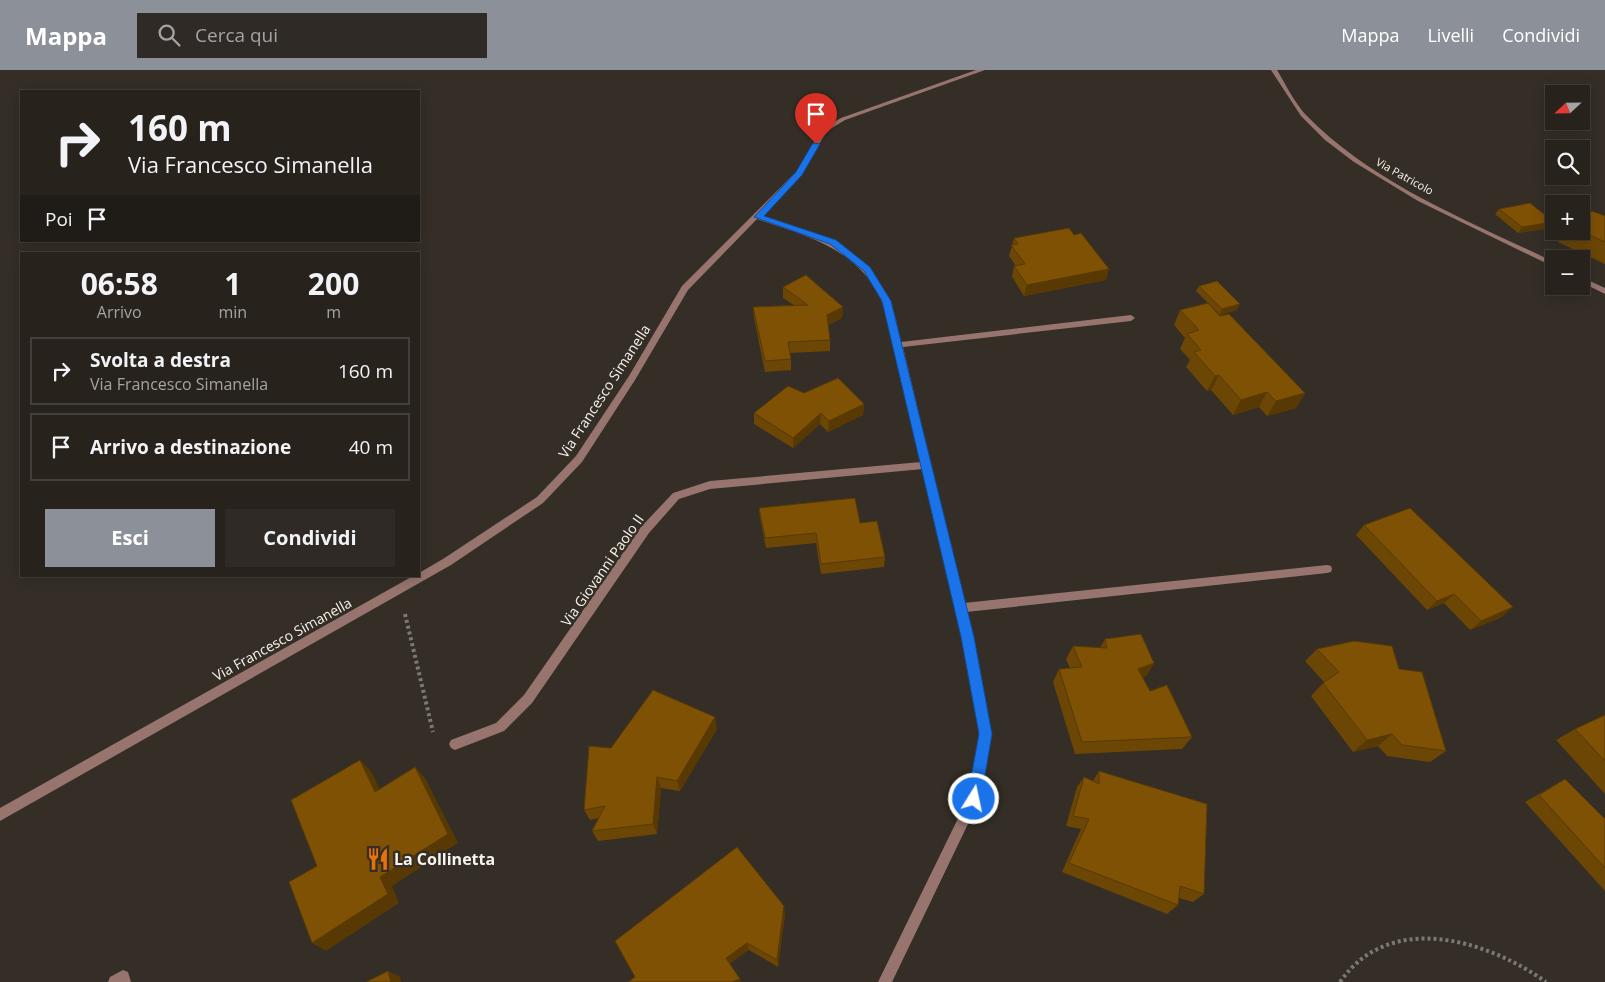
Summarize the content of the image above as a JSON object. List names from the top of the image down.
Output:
{
  "streets": {
    "street": ["Via Patricolo", "Via Francesco Simanella", "Via Giovanni Paolo II"]
  },
  "places": {
    "restaurant": ["La Collinetta"]
  },
  "north": "left",
  "page": {
    "header": "Mappa",
    "search": "Cerca qui",
    "nav": ["Mappa", "Livelli", "Condividi"],
    "map_buttons": ["+", "−"],
    "turn": ["160 m", "Via Francesco Simanella"],
    "then": "Poi",
    "eta": [
      "06:58",
      "Arrivo",
      "1",
      "min",
      "200",
      "m"
    ],
    "list": [
      {
        "name": "Svolta a destra",
        "note": "Via Francesco Simanella",
        "value": "160 m"
      },
      {
        "name": "Arrivo a destinazione",
        "value": "40 m"
      }
    ],
    "buttons": ["Esci", "Condividi"]
  }
}
